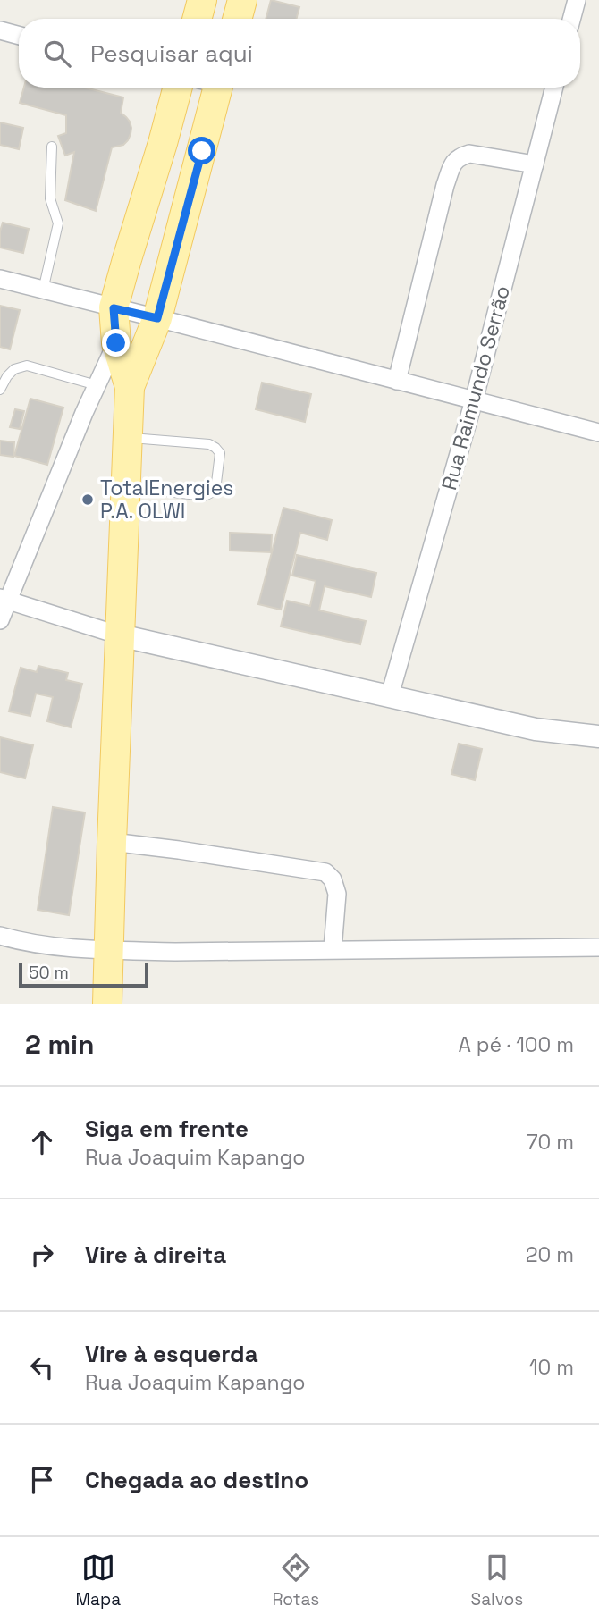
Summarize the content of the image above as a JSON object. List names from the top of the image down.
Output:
{
  "streets": {
    "street": ["Rua Raimundo Serrão"]
  },
  "places": ["TotalEnergies P.A. OLWI"],
  "scale_bar": "50 m",
  "page": {
    "search": "Pesquisar aqui",
    "scale": "50 m",
    "heading": ["2 min", "A pé · 100 m"],
    "list": [
      ["Siga em frente", "Rua Joaquim Kapango", "70 m"],
      ["Vire à direita", "20 m"],
      ["Vire à esquerda", "Rua Joaquim Kapango", "10 m"],
      "Chegada ao destino"
    ],
    "nav": ["Mapa", "Rotas", "Salvos"]
  }
}
